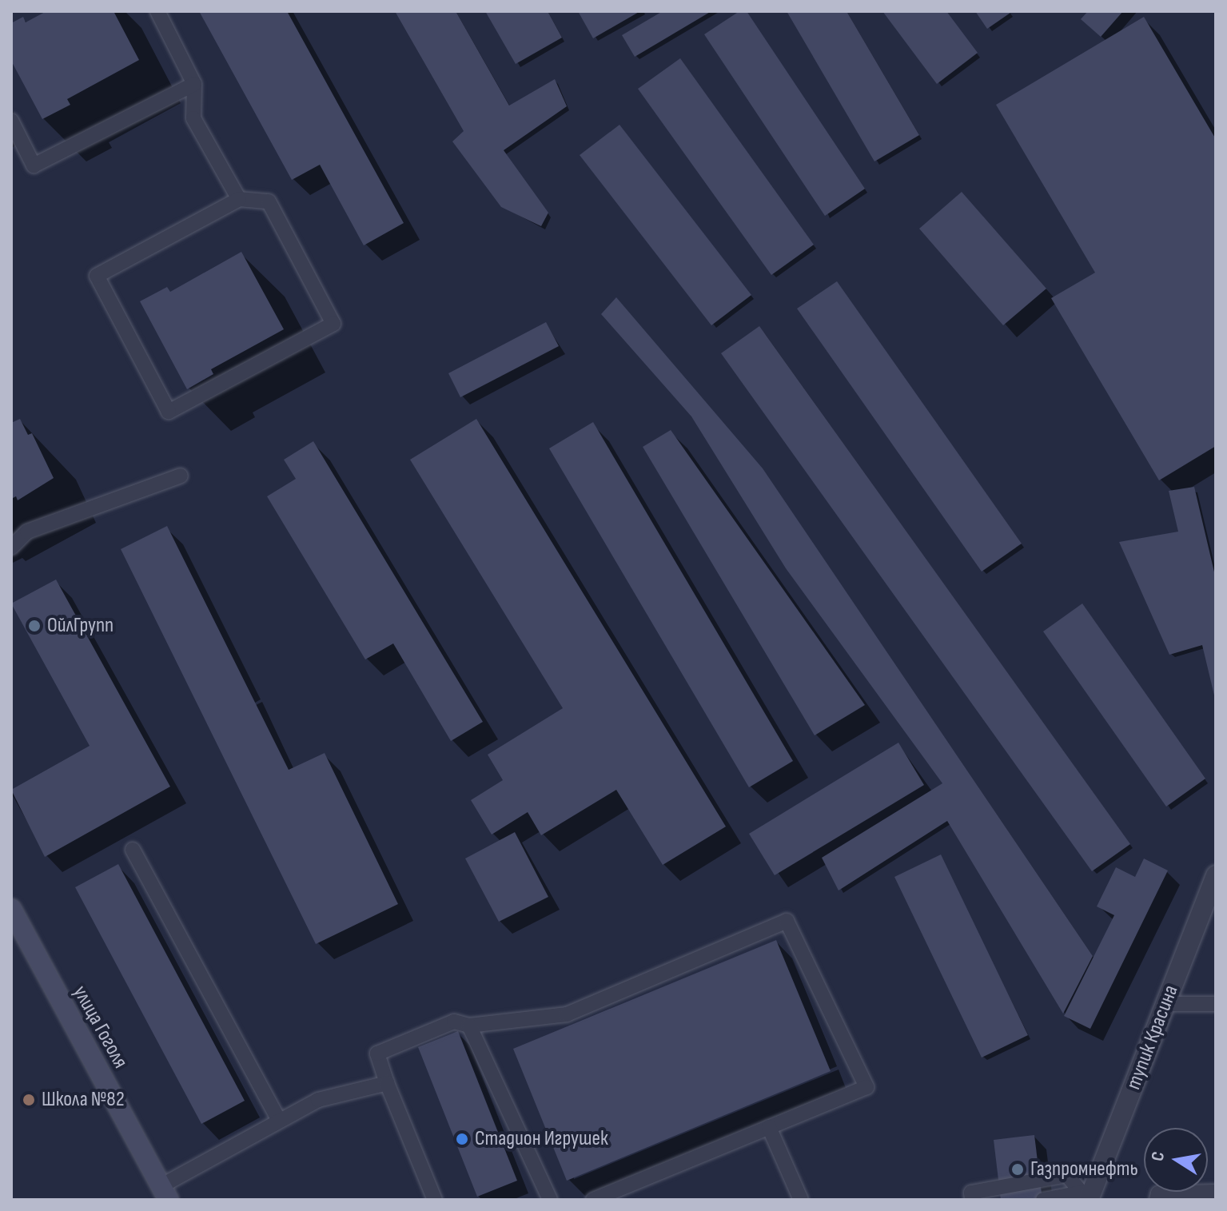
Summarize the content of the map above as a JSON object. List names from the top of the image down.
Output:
{
  "streets": {
    "street": ["улица Гоголя", "тупик Красина"]
  },
  "places": [
    "ОйлГрупп",
    "Школа №82",
    "Стадион Игрушек",
    "Газпромнефть"
  ],
  "north": "left"
}
